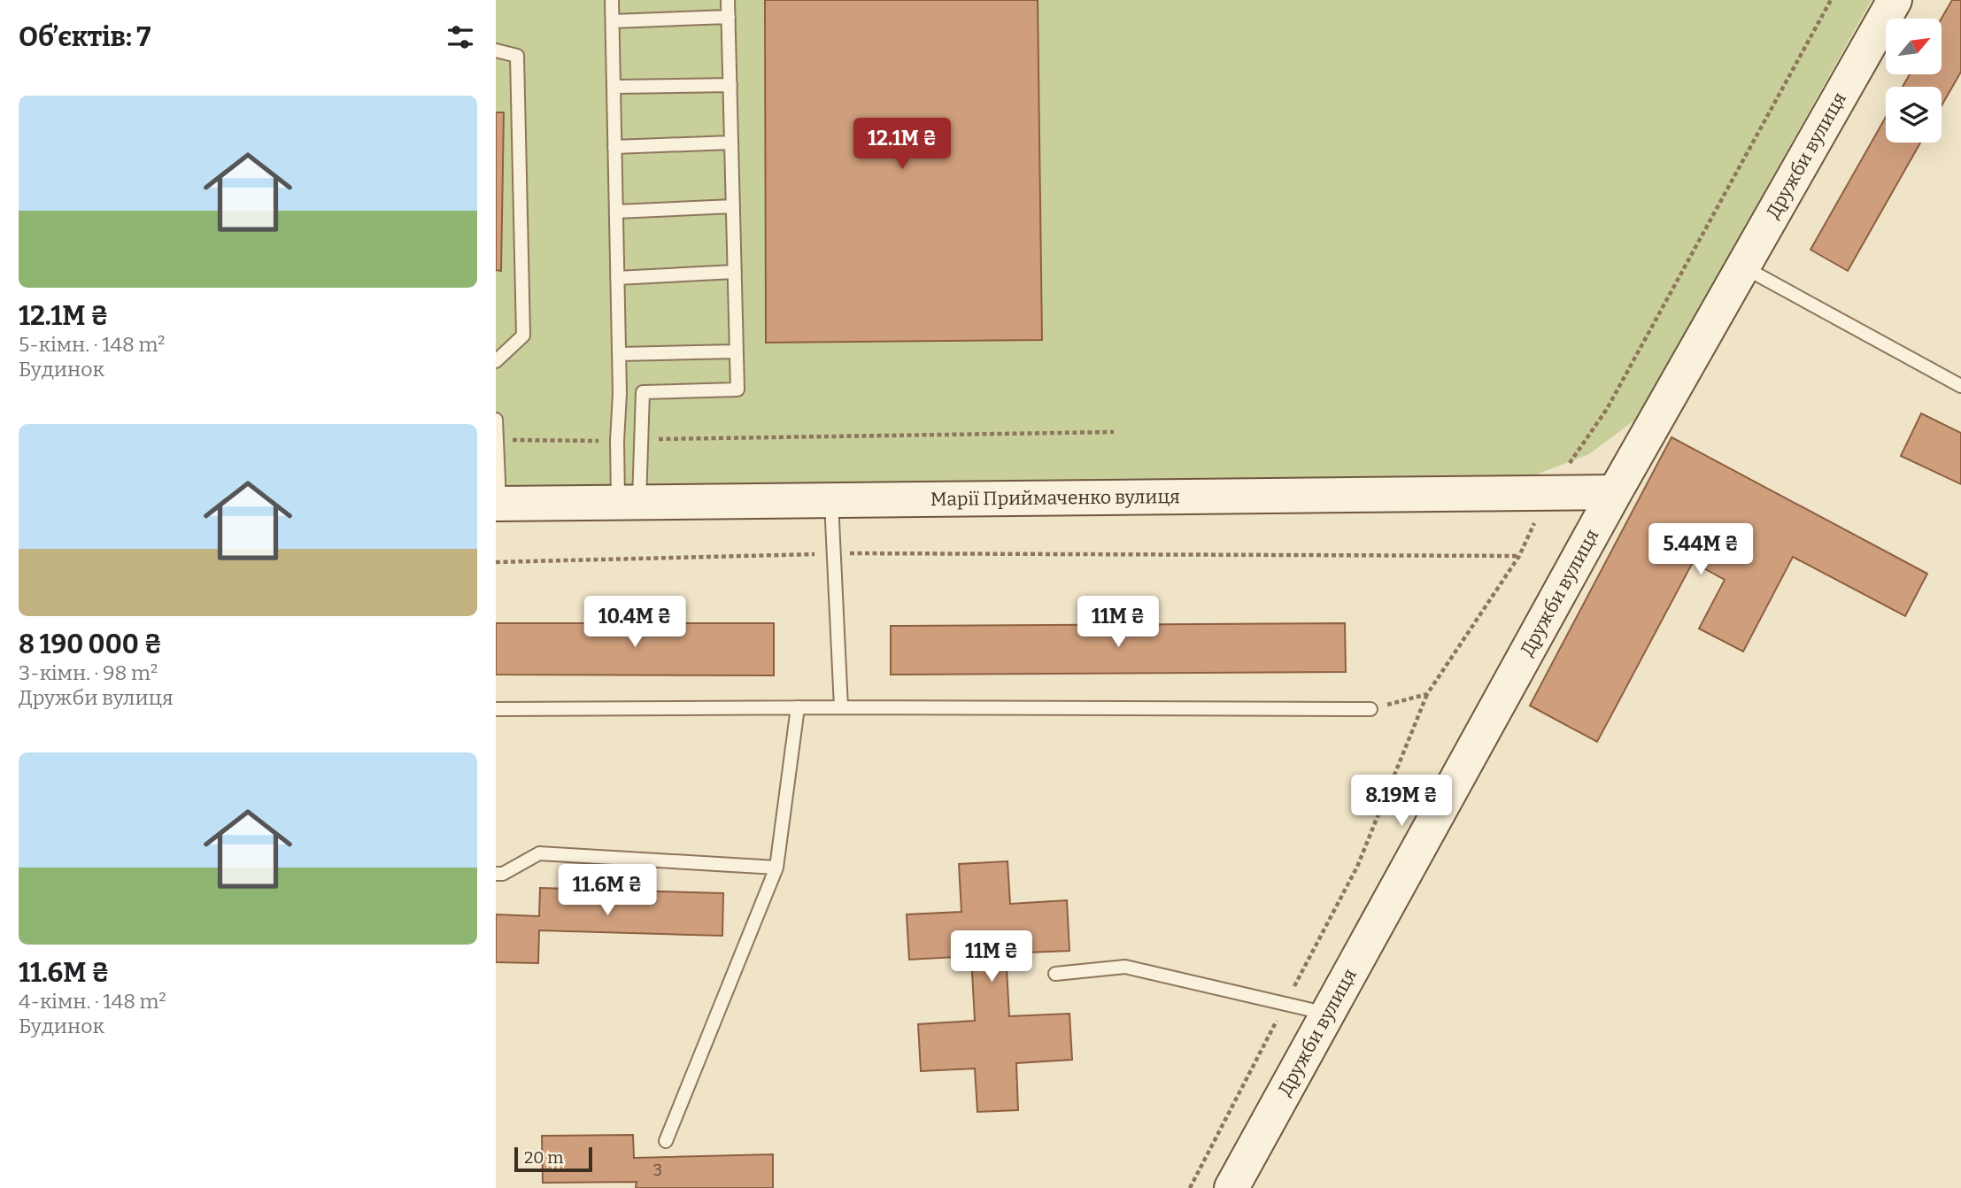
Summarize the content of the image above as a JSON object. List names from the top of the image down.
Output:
{
  "streets": {
    "street": ["Дружби вулиця", "Марії Приймаченко вулиця"]
  },
  "crossings": [
    ["Дружби вулиця", "Марії Приймаченко вулиця"]
  ],
  "house_numbers": ["3"],
  "scale_bar": "20 m",
  "north": "top right",
  "page": {
    "heading": "Об’єктів: 7",
    "list": [
      {
        "name": "12.1M ₴",
        "note": "5-кімн. · 148 m² · Будинок"
      },
      {
        "name": "8 190 000 ₴",
        "note": "3-кімн. · 98 m² · Дружби вулиця"
      },
      {
        "name": "11.6M ₴",
        "note": "4-кімн. · 148 m² · Будинок"
      }
    ],
    "price": [
      "12.1M ₴",
      "5.44M ₴",
      "10.4M ₴",
      "11M ₴",
      "8.19M ₴",
      "11.6M ₴",
      "11M ₴"
    ],
    "scale": "20 m"
  }
}
